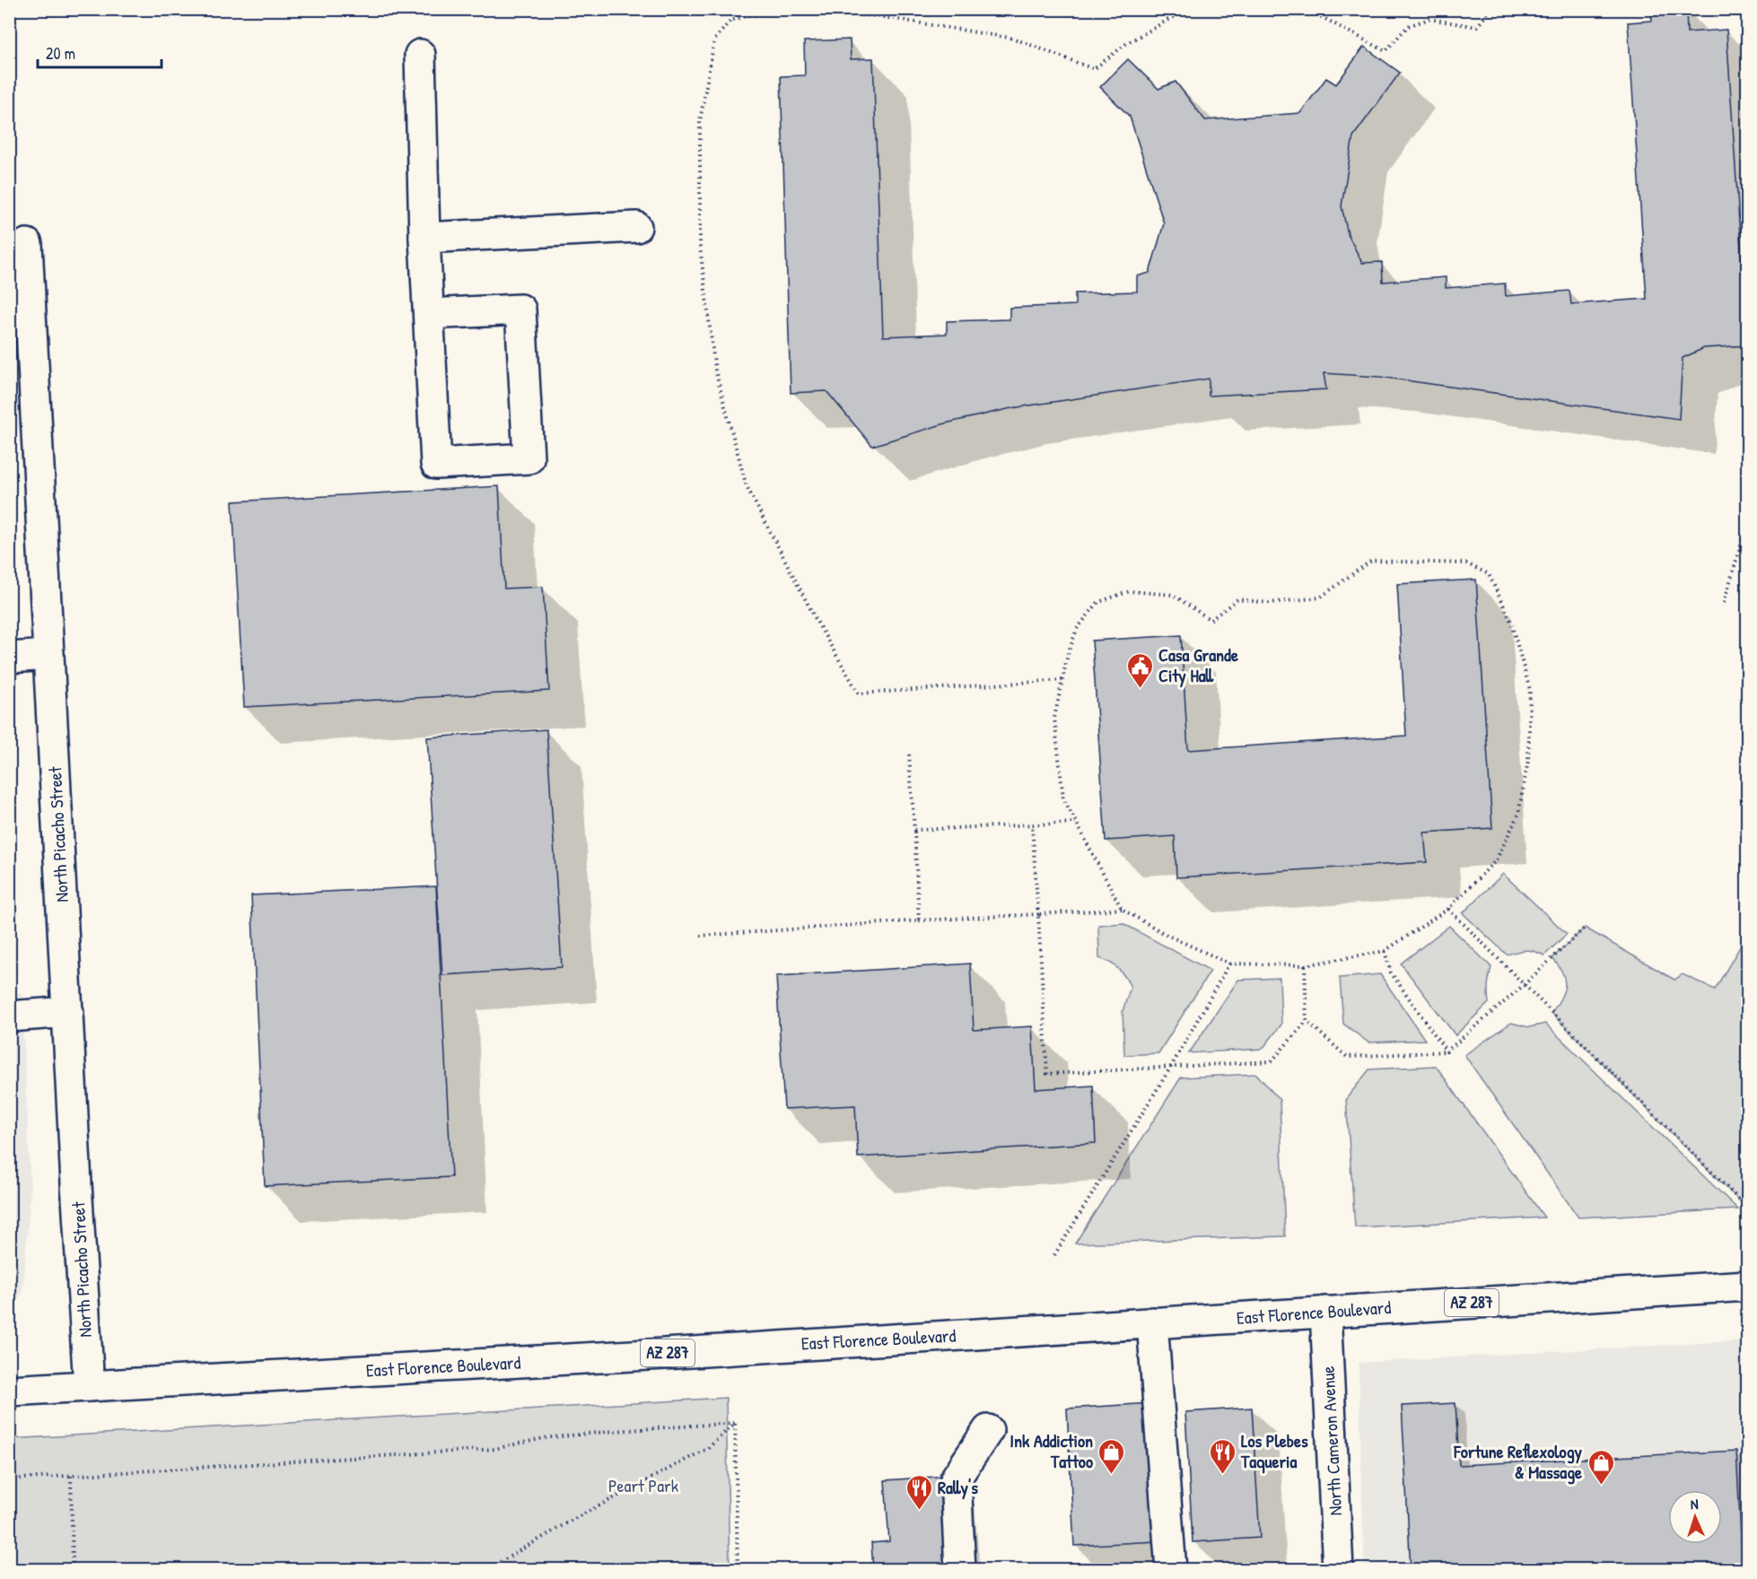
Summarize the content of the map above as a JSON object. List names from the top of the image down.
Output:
{
  "streets": {
    "main road": [
      "North Picacho Street",
      "AZ 287",
      "East Florence Boulevard",
      "North Cameron Avenue"
    ]
  },
  "crossings": [
    ["North Picacho Street", "East Florence Boulevard"],
    ["East Florence Boulevard", "North Cameron Avenue"]
  ],
  "parks": ["Peart Park"],
  "places": {
    "public building": ["Casa Grande City Hall"],
    "shop": ["Ink Addiction Tattoo", "Fortune Reflexology & Massage"],
    "restaurant": ["Los Plebes Taqueria", "Rally's"]
  },
  "scale_bar": "20 m",
  "north": "top"
}
